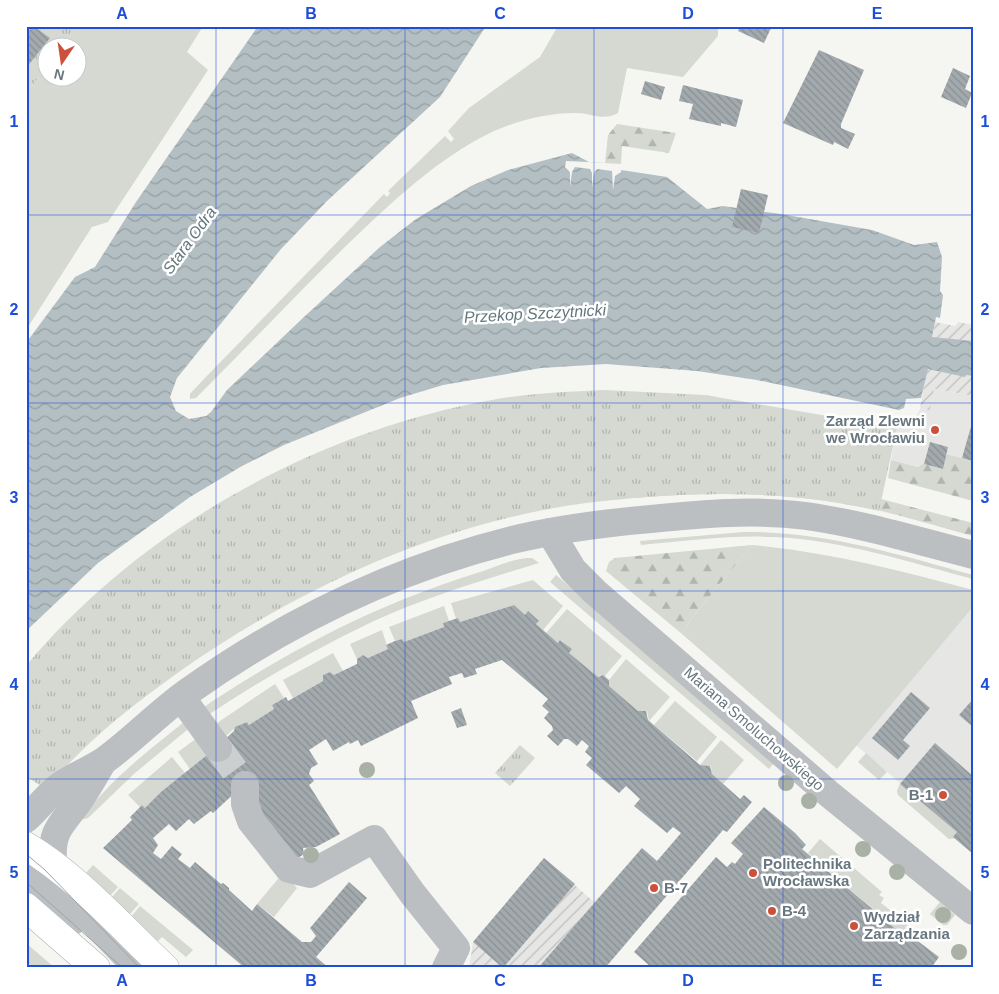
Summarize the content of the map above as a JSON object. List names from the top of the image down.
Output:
{
  "streets": {
    "street": ["Mariana Smoluchowskiego"]
  },
  "water": ["Stara Odra", "Przekop Szczytnicki"],
  "places": [
    "Zarząd Zlewni we Wrocławiu",
    "B-1",
    "Politechnika Wrocławska",
    "B-7",
    "B-4",
    "Wydział Zarządzania"
  ],
  "north": "bottom",
  "grid": {
    "columns": [
      "A",
      "B",
      "C",
      "D",
      "E"
    ],
    "rows": [
      "1",
      "2",
      "3",
      "4",
      "5"
    ]
  }
}
